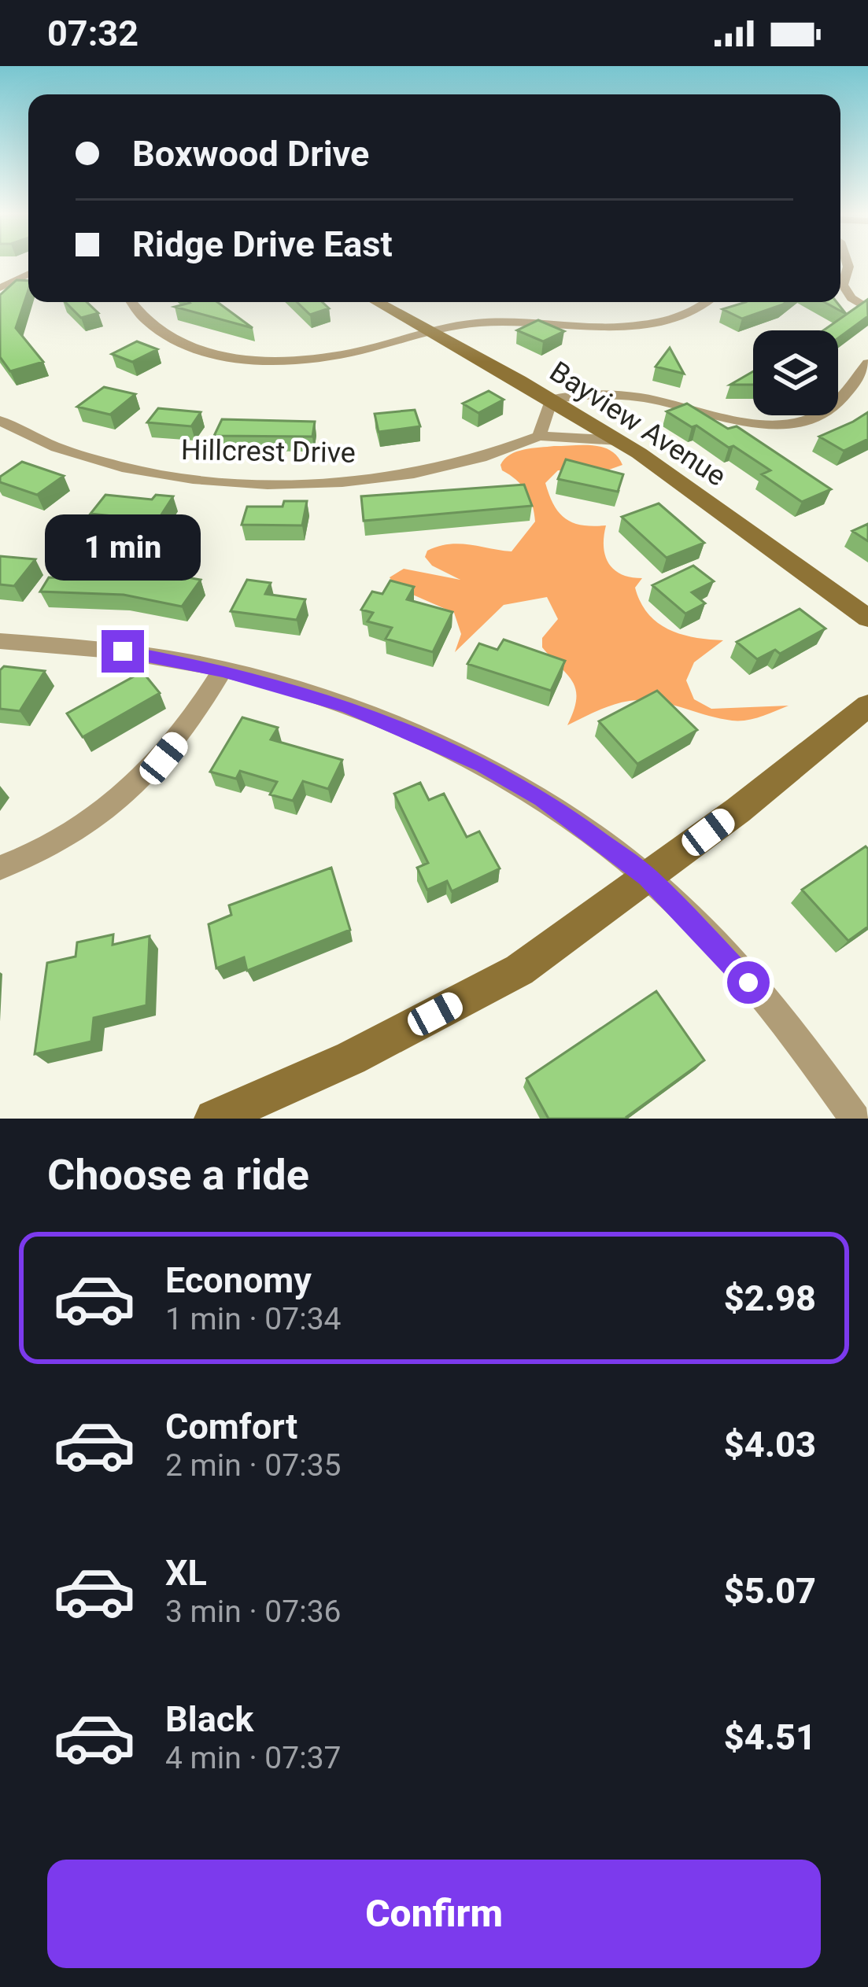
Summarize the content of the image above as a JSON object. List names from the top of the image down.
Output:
{
  "streets": {
    "main road": ["Bayview Avenue"],
    "street": ["Hillcrest Drive"]
  },
  "crossings": [
    ["Bayview Avenue", "Hillcrest Drive"]
  ],
  "page": {
    "status": "07:32",
    "banner": ["Boxwood Drive", "Ridge Drive East"],
    "bubble": "1 min",
    "heading": "Choose a ride",
    "list": [
      {
        "name": "Economy",
        "note": "1 min · 07:34",
        "value": "$2.98"
      },
      {
        "name": "Comfort",
        "note": "2 min · 07:35",
        "value": "$4.03"
      },
      {
        "name": "XL",
        "note": "3 min · 07:36",
        "value": "$5.07"
      },
      {
        "name": "Black",
        "note": "4 min · 07:37",
        "value": "$4.51"
      }
    ],
    "buttons": "Confirm"
  }
}
